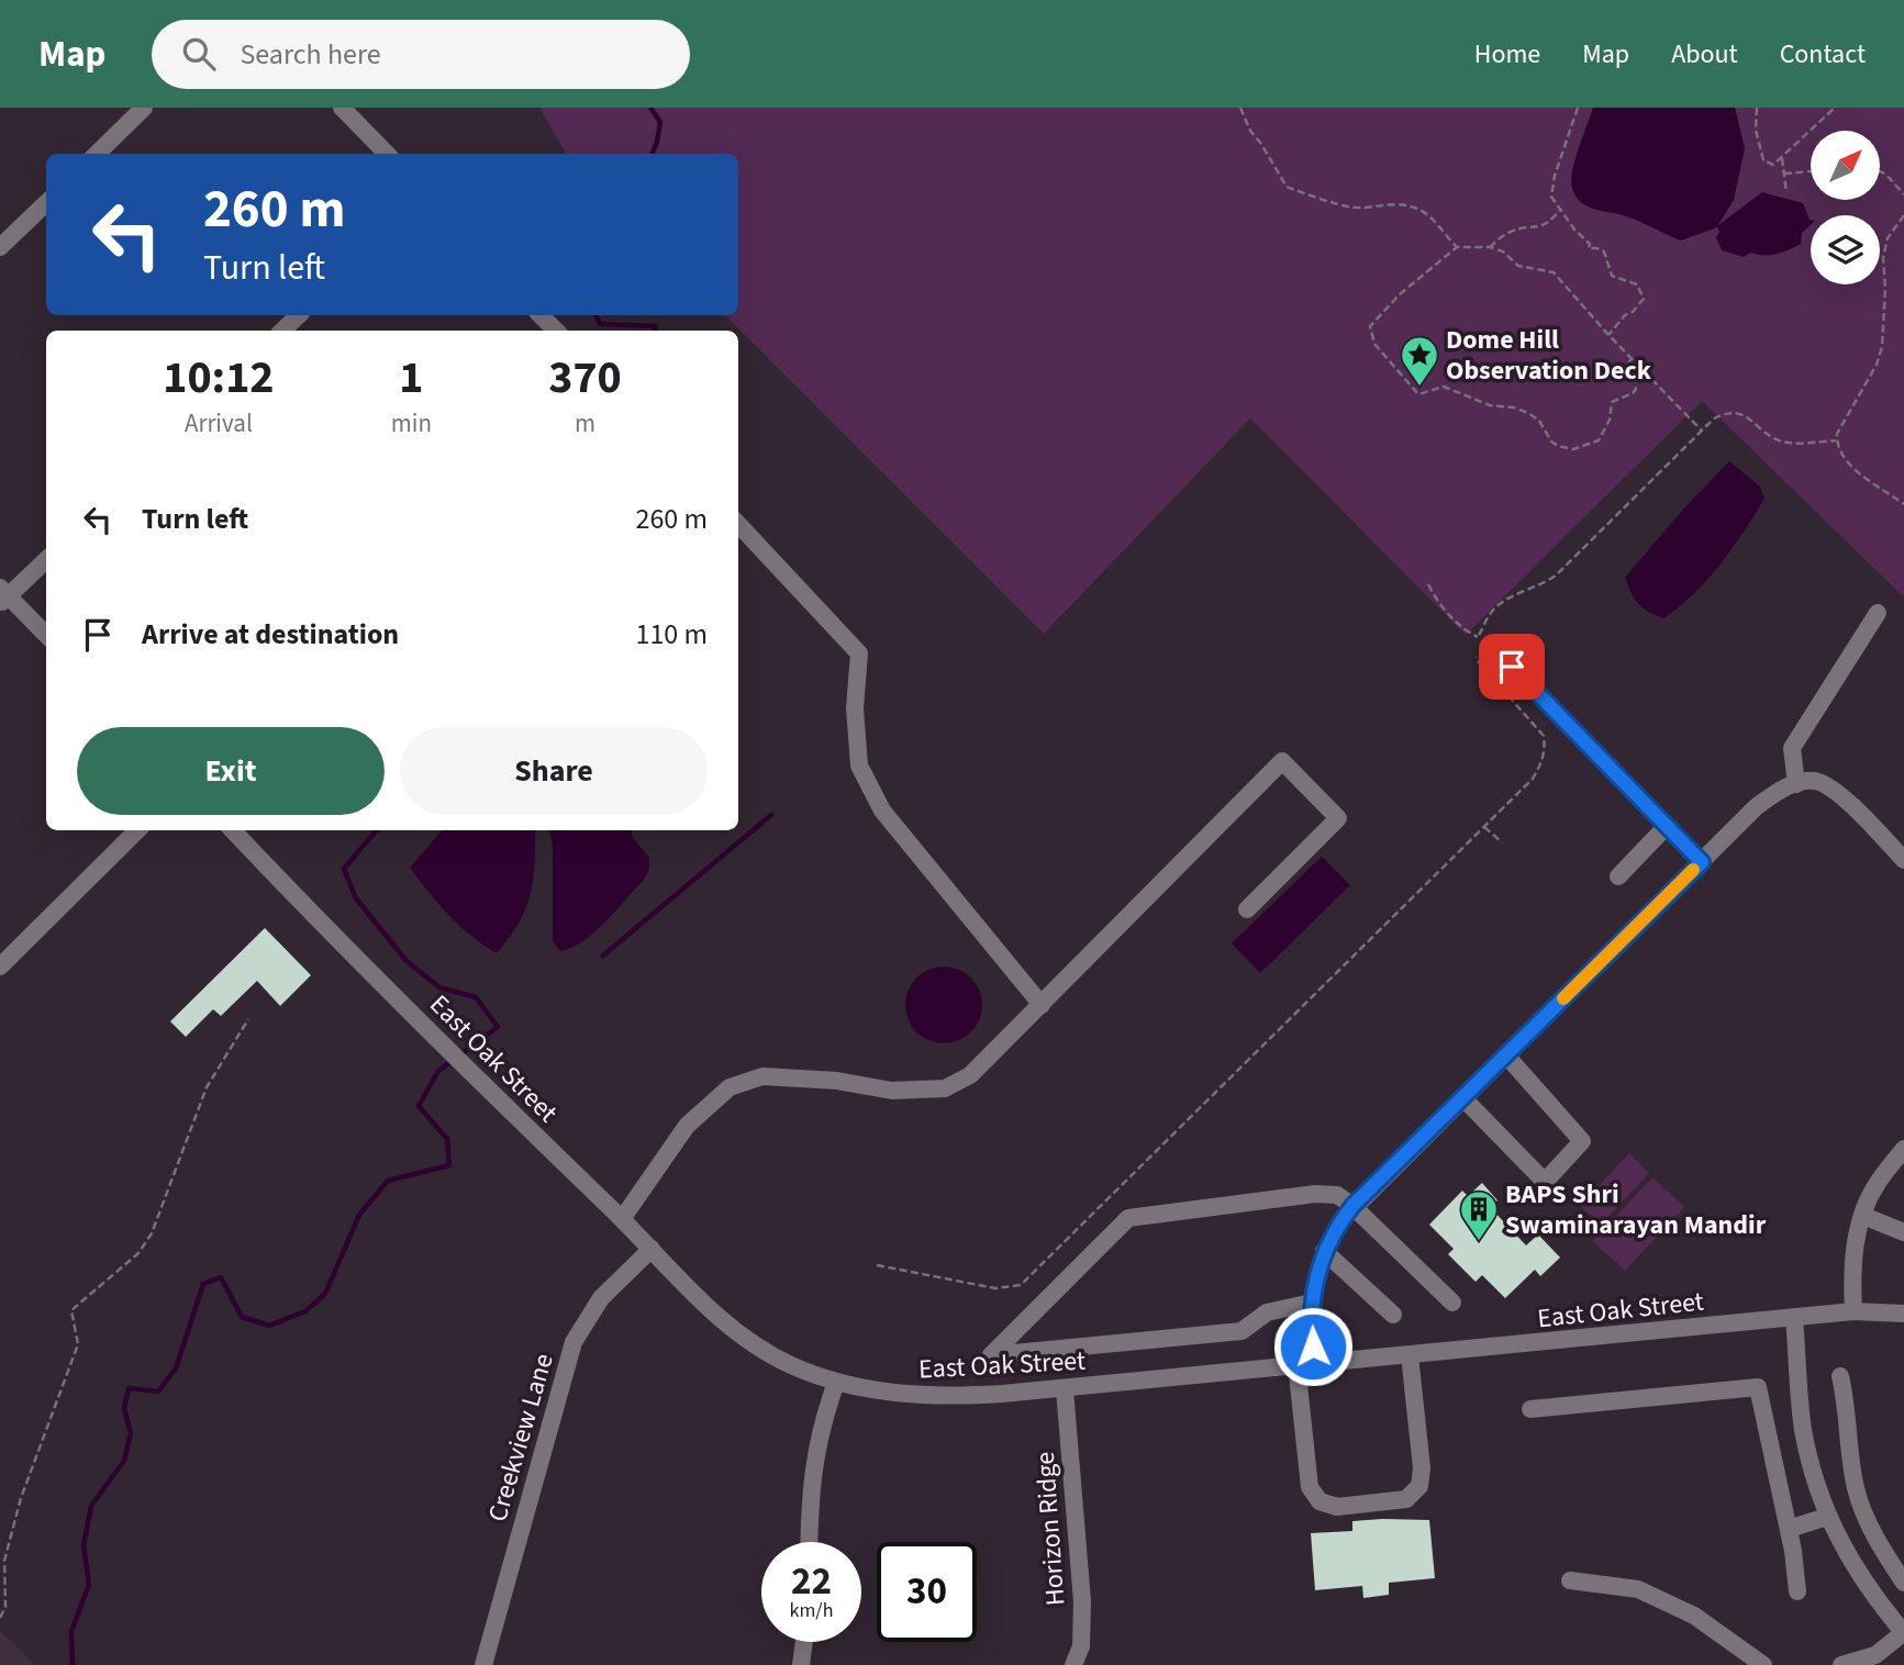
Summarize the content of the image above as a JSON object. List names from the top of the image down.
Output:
{
  "streets": {
    "street": ["East Oak Street", "Creekview Lane", "Horizon Ridge"]
  },
  "crossings": [
    ["East Oak Street", "Creekview Lane"],
    ["East Oak Street", "Horizon Ridge"]
  ],
  "places": {
    "place": ["Dome Hill Observation Deck"],
    "building": ["BAPS Shri Swaminarayan Mandir"]
  },
  "north": "top right",
  "page": {
    "header": "Map",
    "search": "Search here",
    "nav": [
      "Home",
      "Map",
      "About",
      "Contact"
    ],
    "turn": ["260 m", "Turn left"],
    "eta": [
      "10:12",
      "Arrival",
      "1",
      "min",
      "370",
      "m"
    ],
    "list": [
      {
        "name": "Turn left",
        "value": "260 m"
      },
      {
        "name": "Arrive at destination",
        "value": "110 m"
      }
    ],
    "buttons": ["Exit", "Share"],
    "speed": "22 km/h",
    "limit": "30"
  }
}
